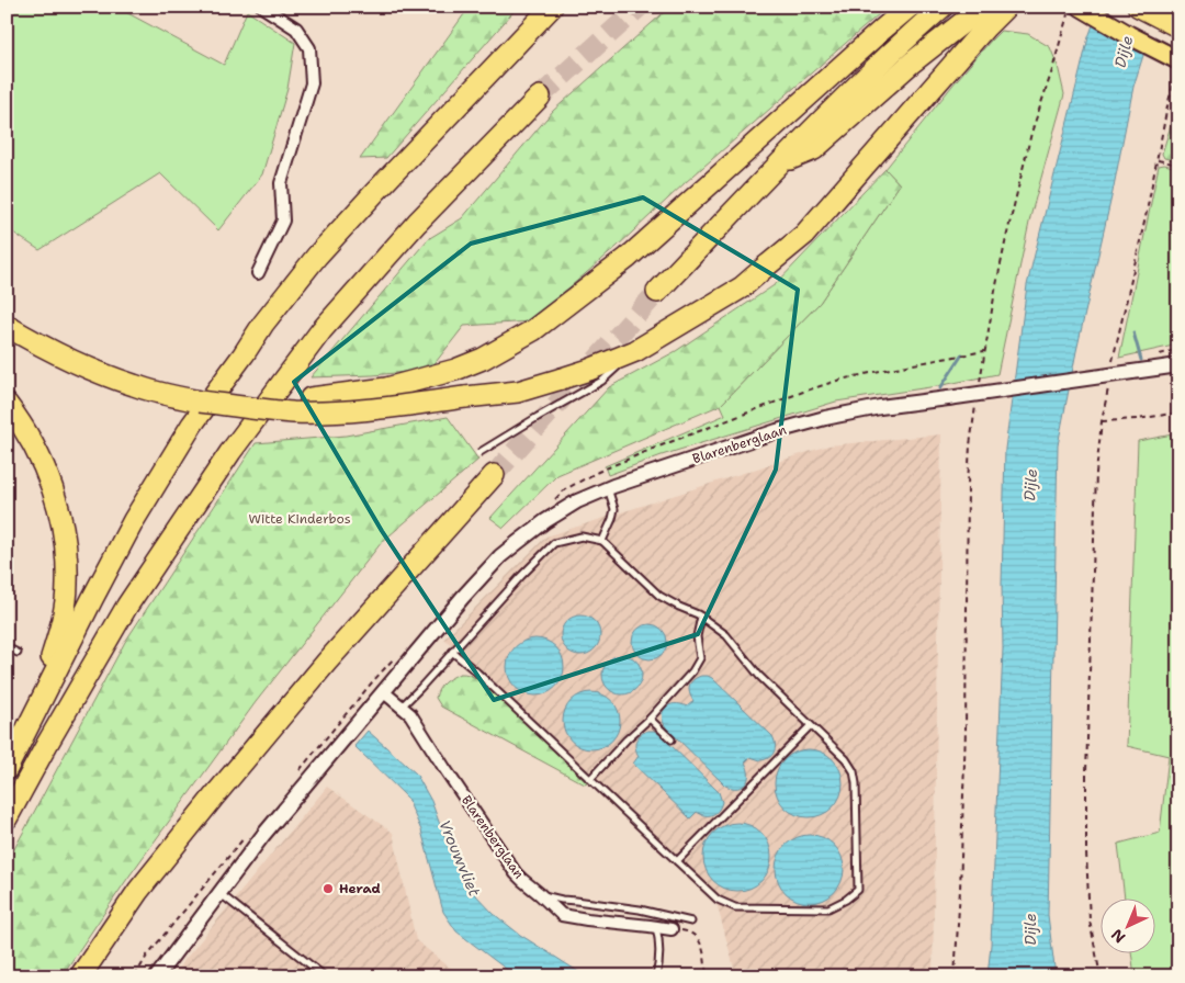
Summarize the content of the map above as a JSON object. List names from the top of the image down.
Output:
{
  "streets": {
    "street": ["Blarenberglaan"]
  },
  "water": ["Dijle", "Vrouwvliet"],
  "parks": ["Witte Kinderbos"],
  "places": ["Herad"],
  "north": "bottom left"
}
